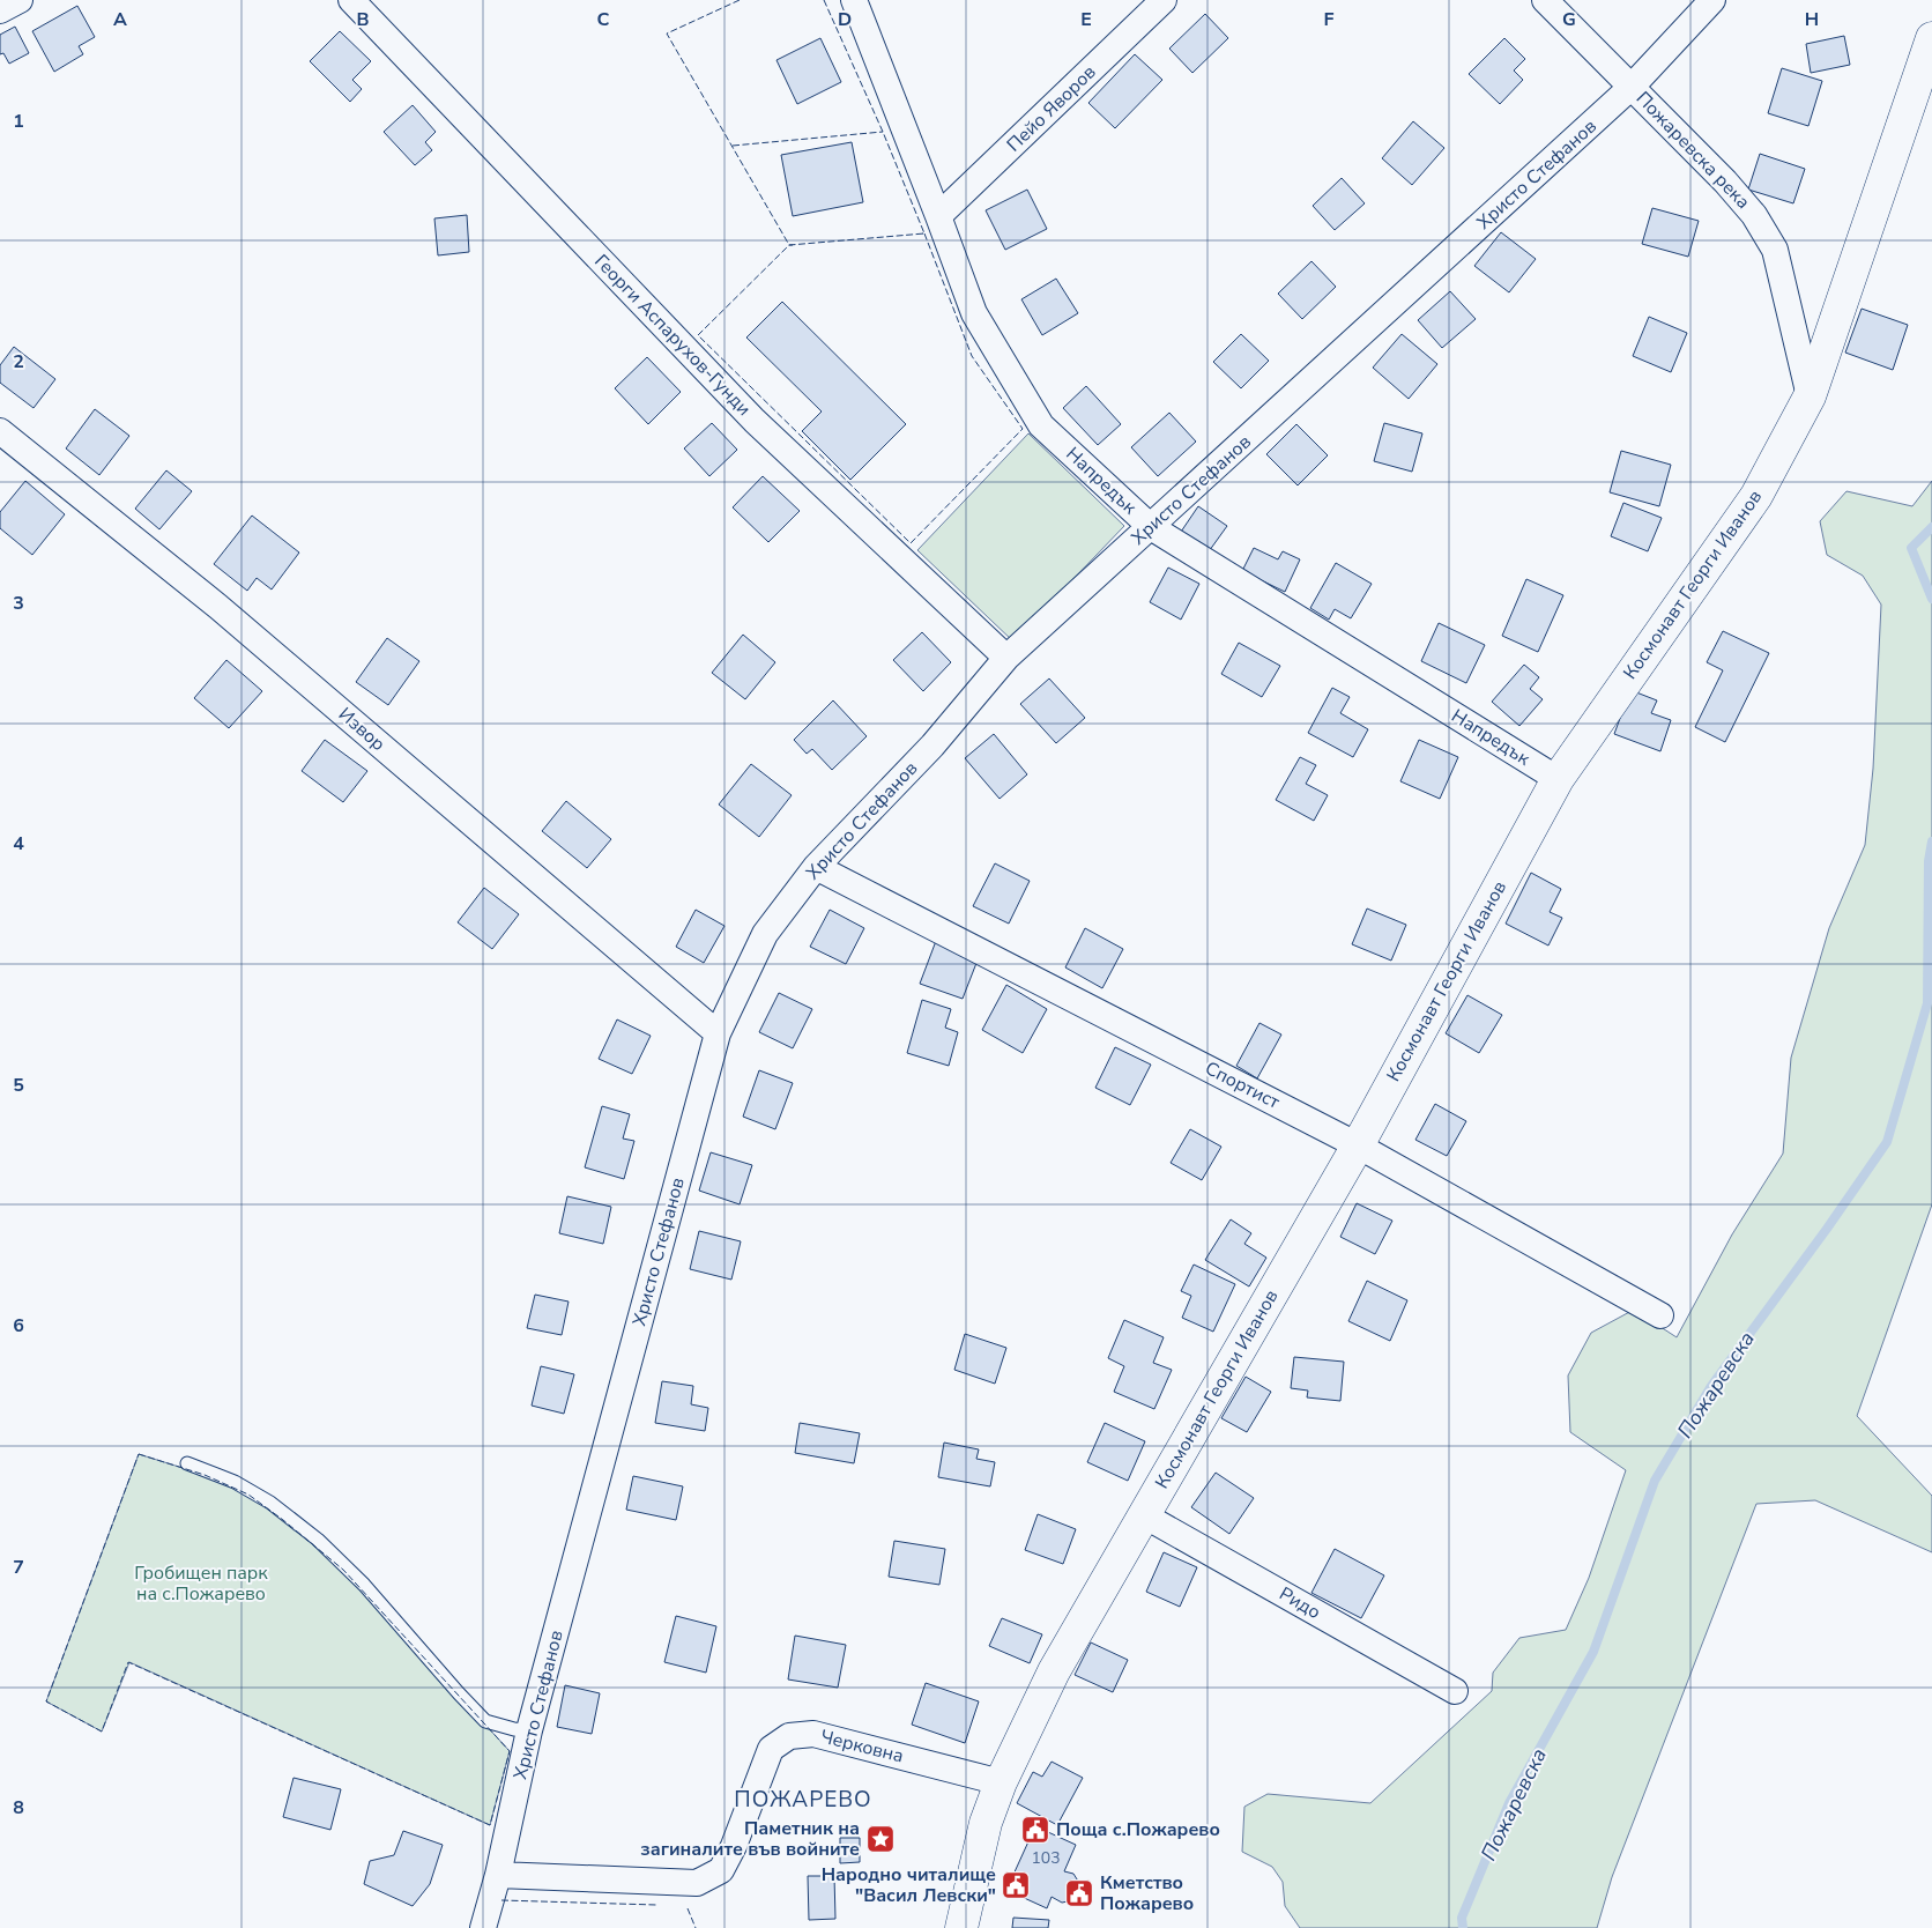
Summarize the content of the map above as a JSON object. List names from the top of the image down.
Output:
{
  "streets": {
    "street": [
      "Пейо Яворов",
      "Пожаревска река",
      "Христо Стефанов",
      "Георги Аспарухов-Гунди",
      "Напредък",
      "Космонавт Георги Иванов",
      "Извор",
      "Спортист",
      "Ридо",
      "Черковна"
    ]
  },
  "crossings": [
    ["Пейо Яворов", "Напредък"],
    ["Пожаревска река", "Христо Стефанов"],
    ["Пожаревска река", "Космонавт Георги Иванов"],
    ["Христо Стефанов", "Георги Аспарухов-Гунди"],
    ["Христо Стефанов", "Напредък"],
    ["Христо Стефанов", "Извор"],
    ["Христо Стефанов", "Спортист"],
    ["Христо Стефанов", "Черковна"],
    ["Напредък", "Космонавт Георги Иванов"],
    ["Космонавт Георги Иванов", "Спортист"],
    ["Космонавт Георги Иванов", "Ридо"],
    ["Космонавт Георги Иванов", "Черковна"]
  ],
  "districts": ["ПОЖАРЕВО"],
  "water": ["Пожаревска"],
  "parks": ["Гробищен парк на с.Пожарево"],
  "places": {
    "public building": ["Поща с.Пожарево", "Народно читалище \"Васил Левски\"", "Кметство Пожарево"],
    "place": ["Паметник на загиналите във войните"]
  },
  "house_numbers": ["103"],
  "grid": {
    "columns": [
      "A",
      "B",
      "C",
      "D",
      "E",
      "F",
      "G",
      "H"
    ],
    "rows": [
      "1",
      "2",
      "3",
      "4",
      "5",
      "6",
      "7",
      "8"
    ]
  }
}
